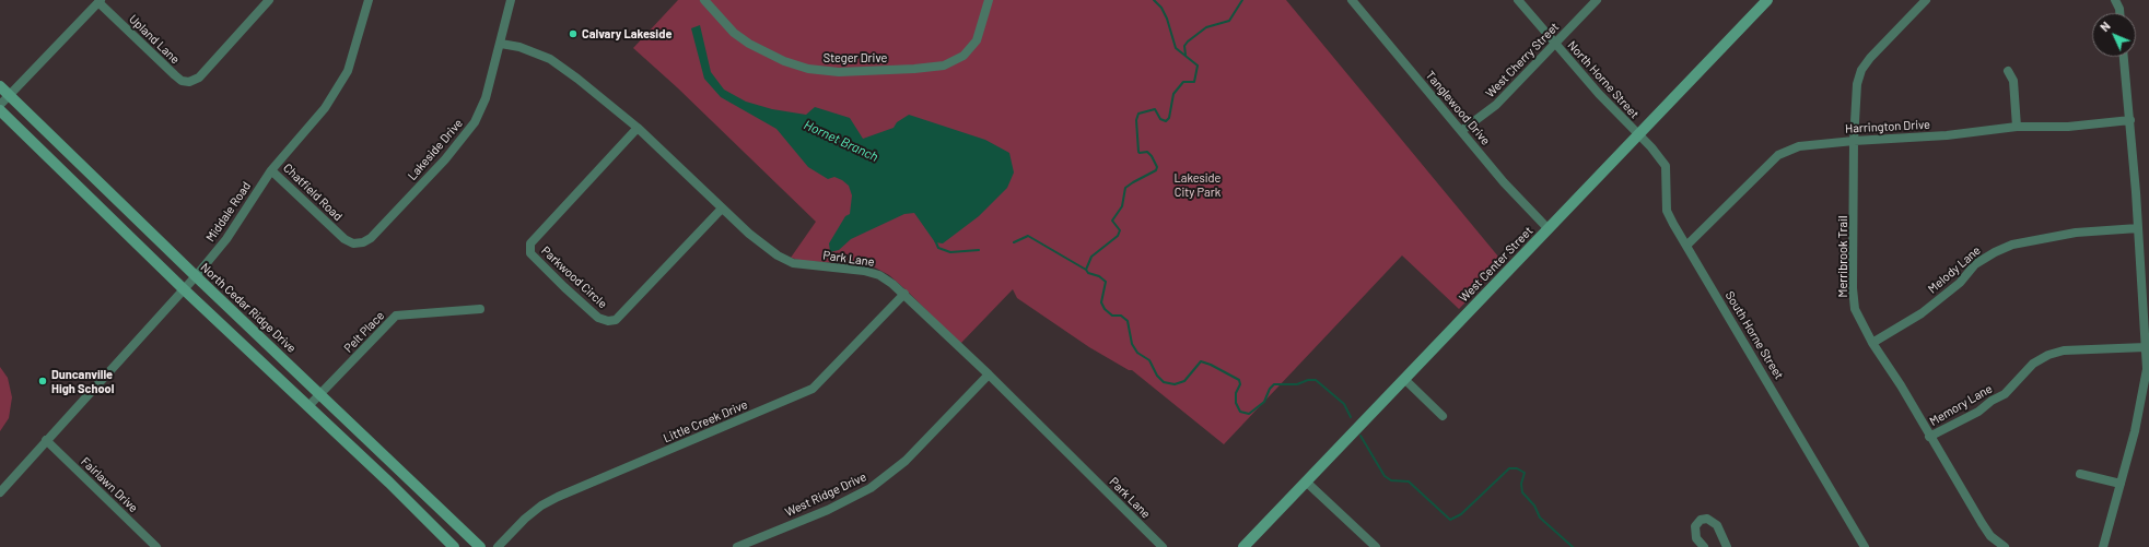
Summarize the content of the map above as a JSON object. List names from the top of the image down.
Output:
{
  "streets": {
    "main road": ["West Center Street", "North Cedar Ridge Drive"],
    "street": [
      "Upland Lane",
      "Steger Drive",
      "West Cherry Street",
      "North Horne Street",
      "Tanglewood Drive",
      "Harrington Drive",
      "Lakeside Drive",
      "Chatfield Road",
      "Middale Road",
      "Merribrook Trail",
      "Park Lane",
      "Melody Lane",
      "Parkwood Circle",
      "Pelt Place",
      "South Horne Street",
      "Memory Lane",
      "Little Creek Drive",
      "Fairlawn Drive",
      "West Ridge Drive"
    ]
  },
  "crossings": [
    ["West Cherry Street", "North Horne Street"],
    ["West Cherry Street", "Tanglewood Drive"],
    ["North Horne Street", "West Center Street"],
    ["North Horne Street", "South Horne Street"],
    ["Tanglewood Drive", "West Center Street"],
    ["Harrington Drive", "Merribrook Trail"],
    ["Harrington Drive", "South Horne Street"],
    ["Lakeside Drive", "Chatfield Road"],
    ["Lakeside Drive", "Park Lane"],
    ["Chatfield Road", "Middale Road"],
    ["Middale Road", "North Cedar Ridge Drive"],
    ["Middale Road", "Fairlawn Drive"],
    ["Merribrook Trail", "Melody Lane"],
    ["Merribrook Trail", "Memory Lane"],
    ["Park Lane", "Parkwood Circle"],
    ["Park Lane", "Little Creek Drive"],
    ["Park Lane", "West Ridge Drive"],
    ["West Center Street", "South Horne Street"],
    ["North Cedar Ridge Drive", "Pelt Place"]
  ],
  "water": ["Hornet Branch"],
  "parks": ["Lakeside City Park"],
  "places": ["Calvary Lakeside", "Duncanville High School"],
  "north": "top left"
}
